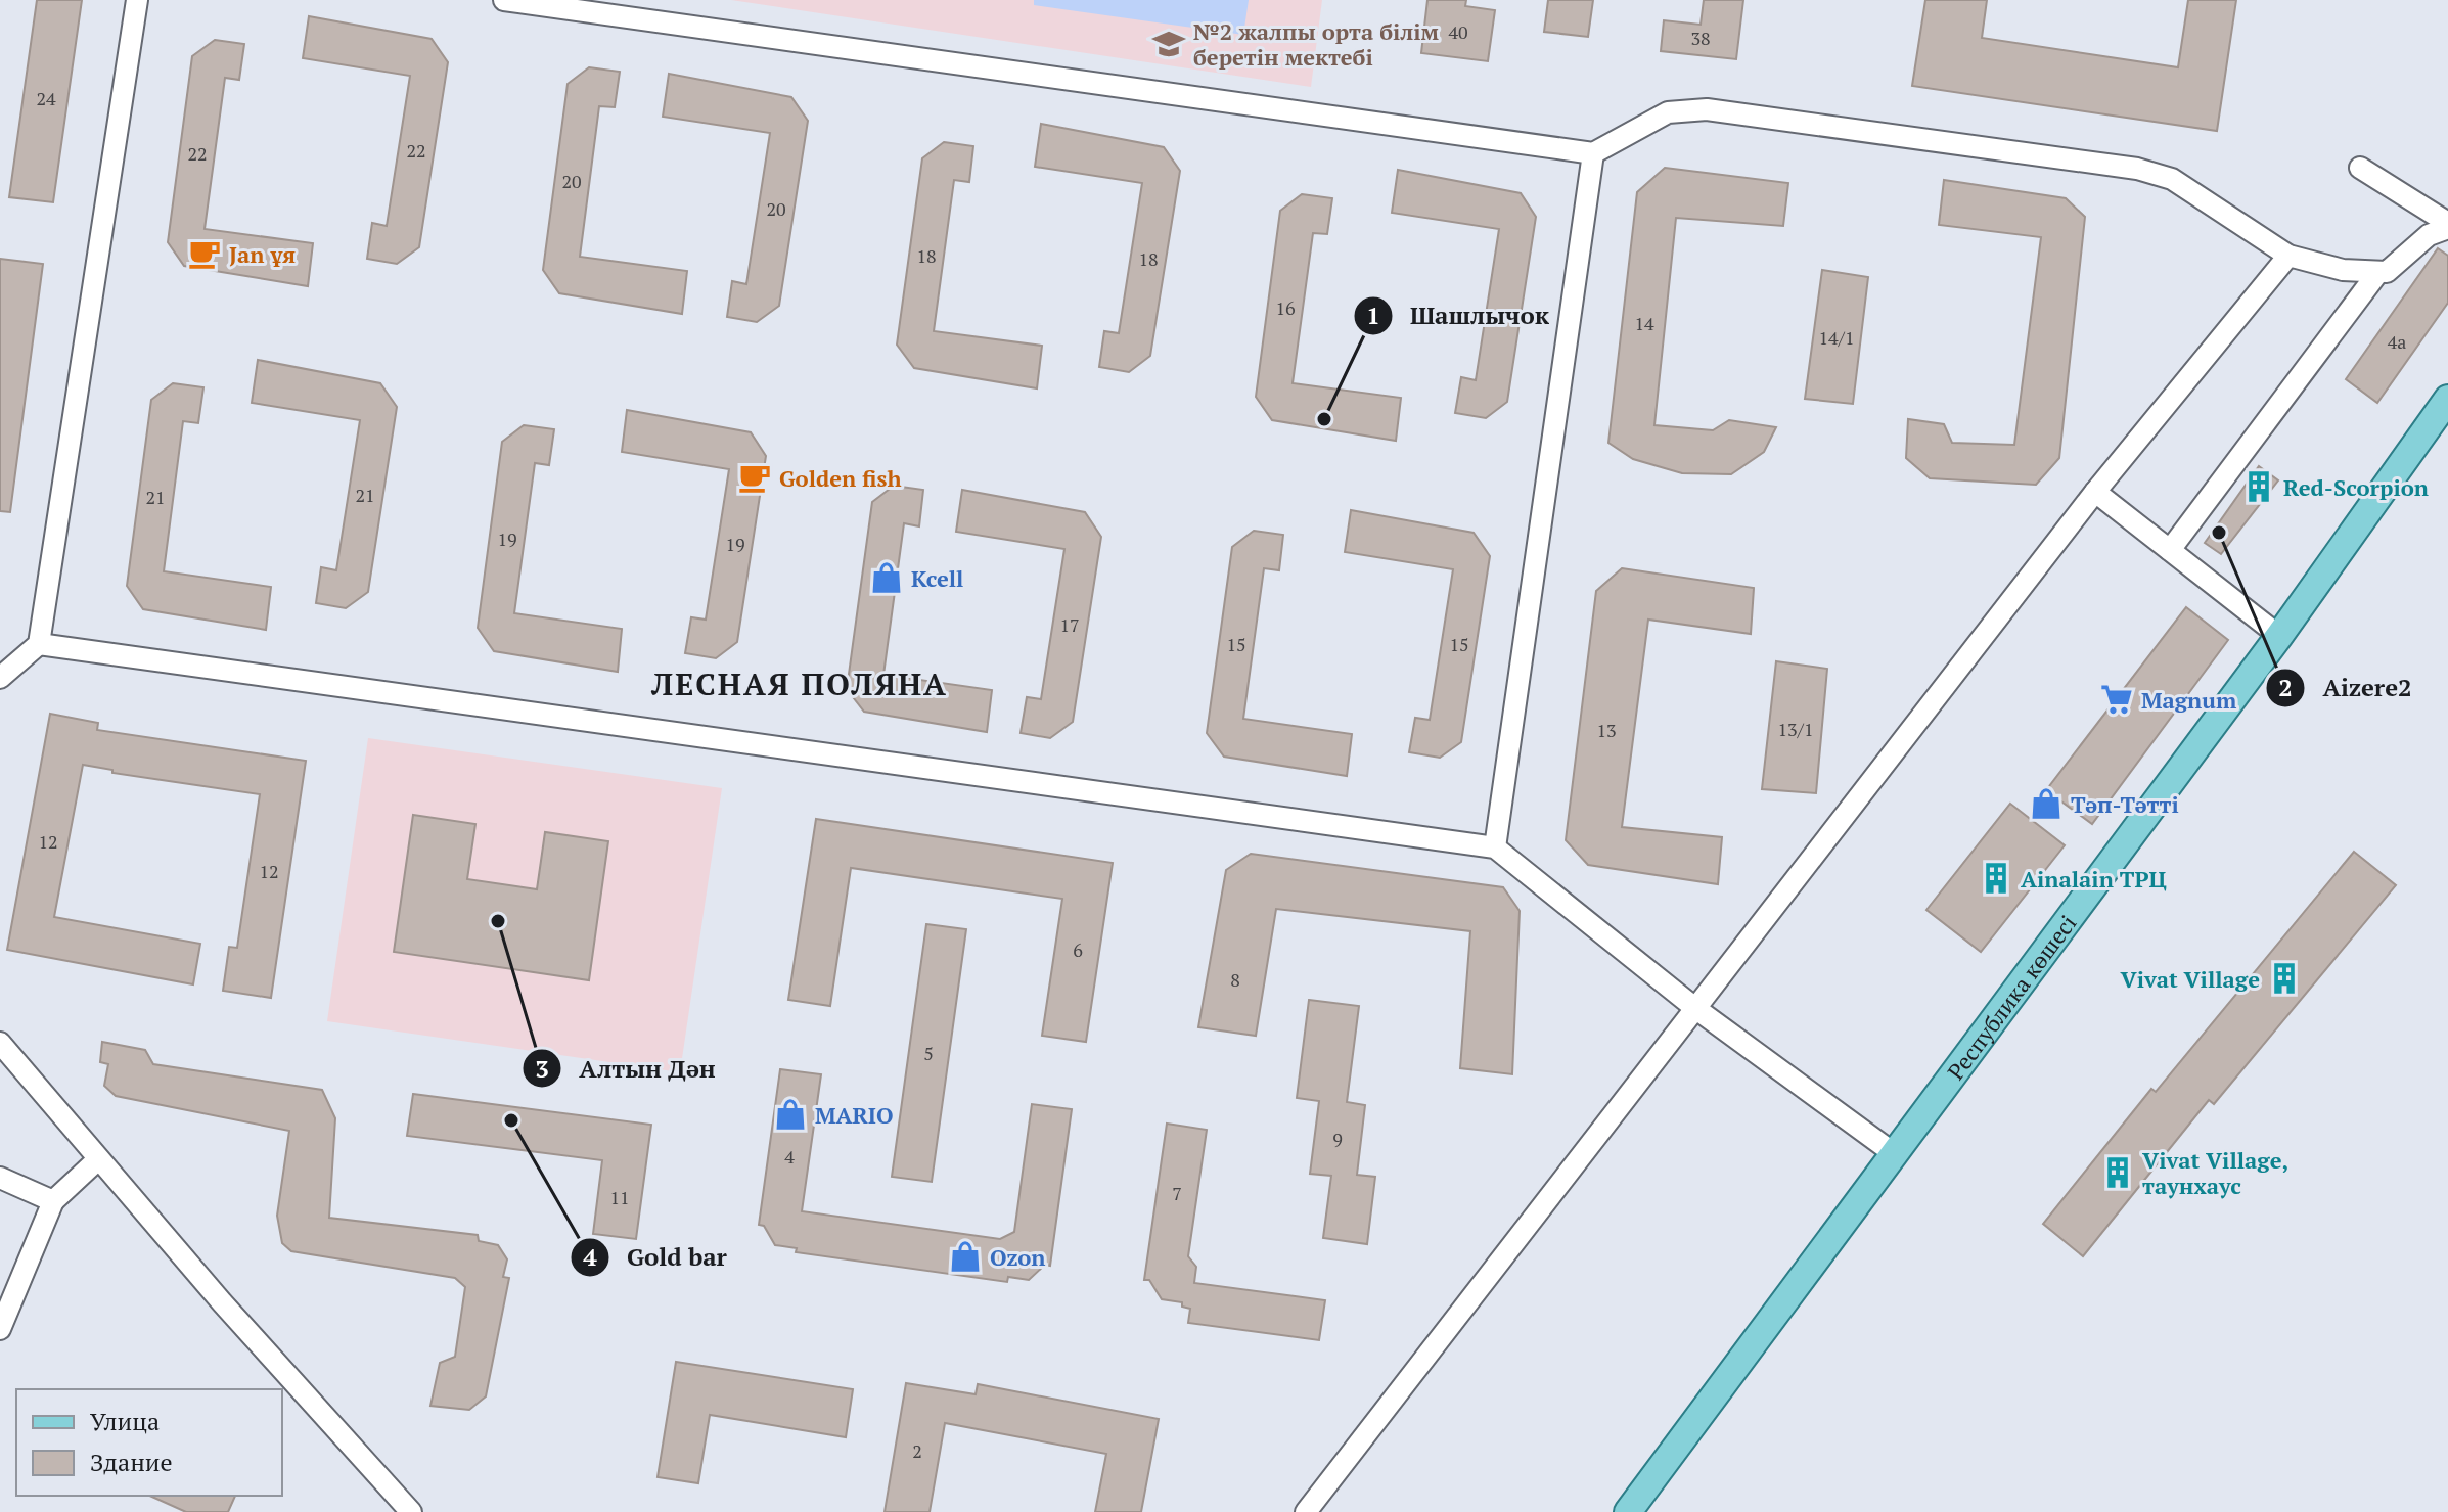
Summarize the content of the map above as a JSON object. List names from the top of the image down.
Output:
{
  "streets": {
    "main road": ["Республика көшесі"]
  },
  "districts": ["ЛЕСНАЯ ПОЛЯНА"],
  "places": {
    "school or university": ["№2 жалпы орта білім беретін мектебі"],
    "cafe": ["Jan ұя", "Golden fish"],
    "other": [
      "Шашлычок",
      "Aizere2",
      "Алтын Дән",
      "Gold bar"
    ],
    "building": [
      "Red-Scorpion",
      "Ainalain ТРЦ",
      "Vivat Village",
      "Vivat Village, таунхаус"
    ],
    "shop": [
      "Kcell",
      "Тәп-Тәтті",
      "MARIO",
      "Ozon"
    ],
    "supermarket": ["Magnum"]
  },
  "house_numbers": [
    "40",
    "38",
    "24",
    "22",
    "22",
    "20",
    "20",
    "18",
    "18",
    "16",
    "14",
    "14/1",
    "4а",
    "21",
    "21",
    "19",
    "19",
    "17",
    "15",
    "15",
    "13/1",
    "13",
    "12",
    "12",
    "6",
    "8",
    "5",
    "9",
    "4",
    "7",
    "11",
    "2"
  ],
  "legend": ["Улица", "Здание"]
}
